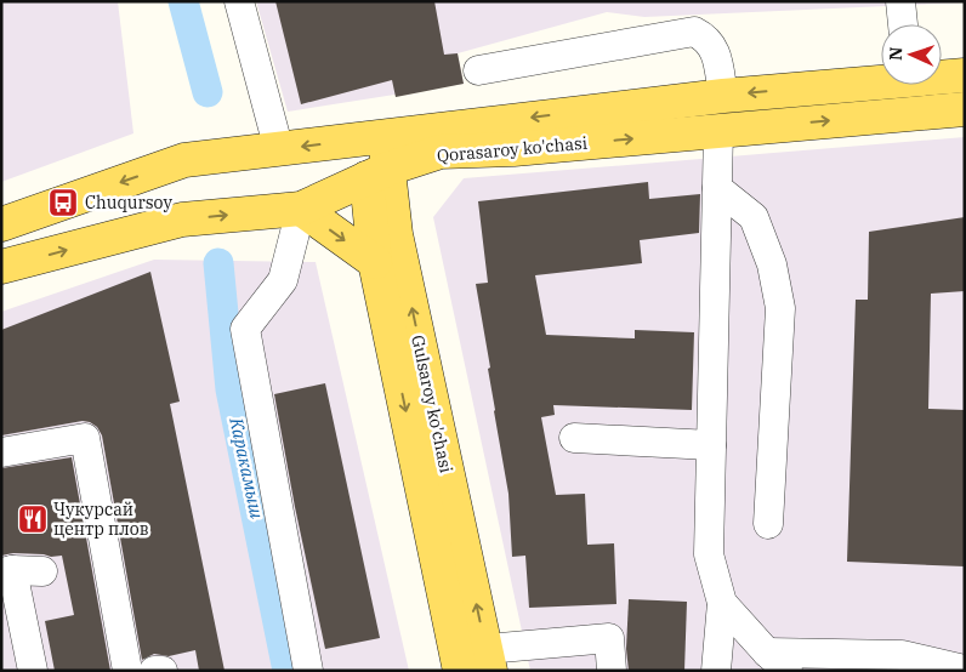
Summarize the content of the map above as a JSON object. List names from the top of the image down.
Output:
{
  "streets": {
    "main road": ["Qorasaroy ko'chasi", "Gulsaroy ko'chasi"]
  },
  "crossings": [
    ["Qorasaroy ko'chasi", "Gulsaroy ko'chasi"]
  ],
  "water": ["Каракамыш"],
  "places": {
    "bus stop": ["Chuqursoy"],
    "restaurant": ["Чукурсай центр плов"]
  },
  "north": "left"
}
